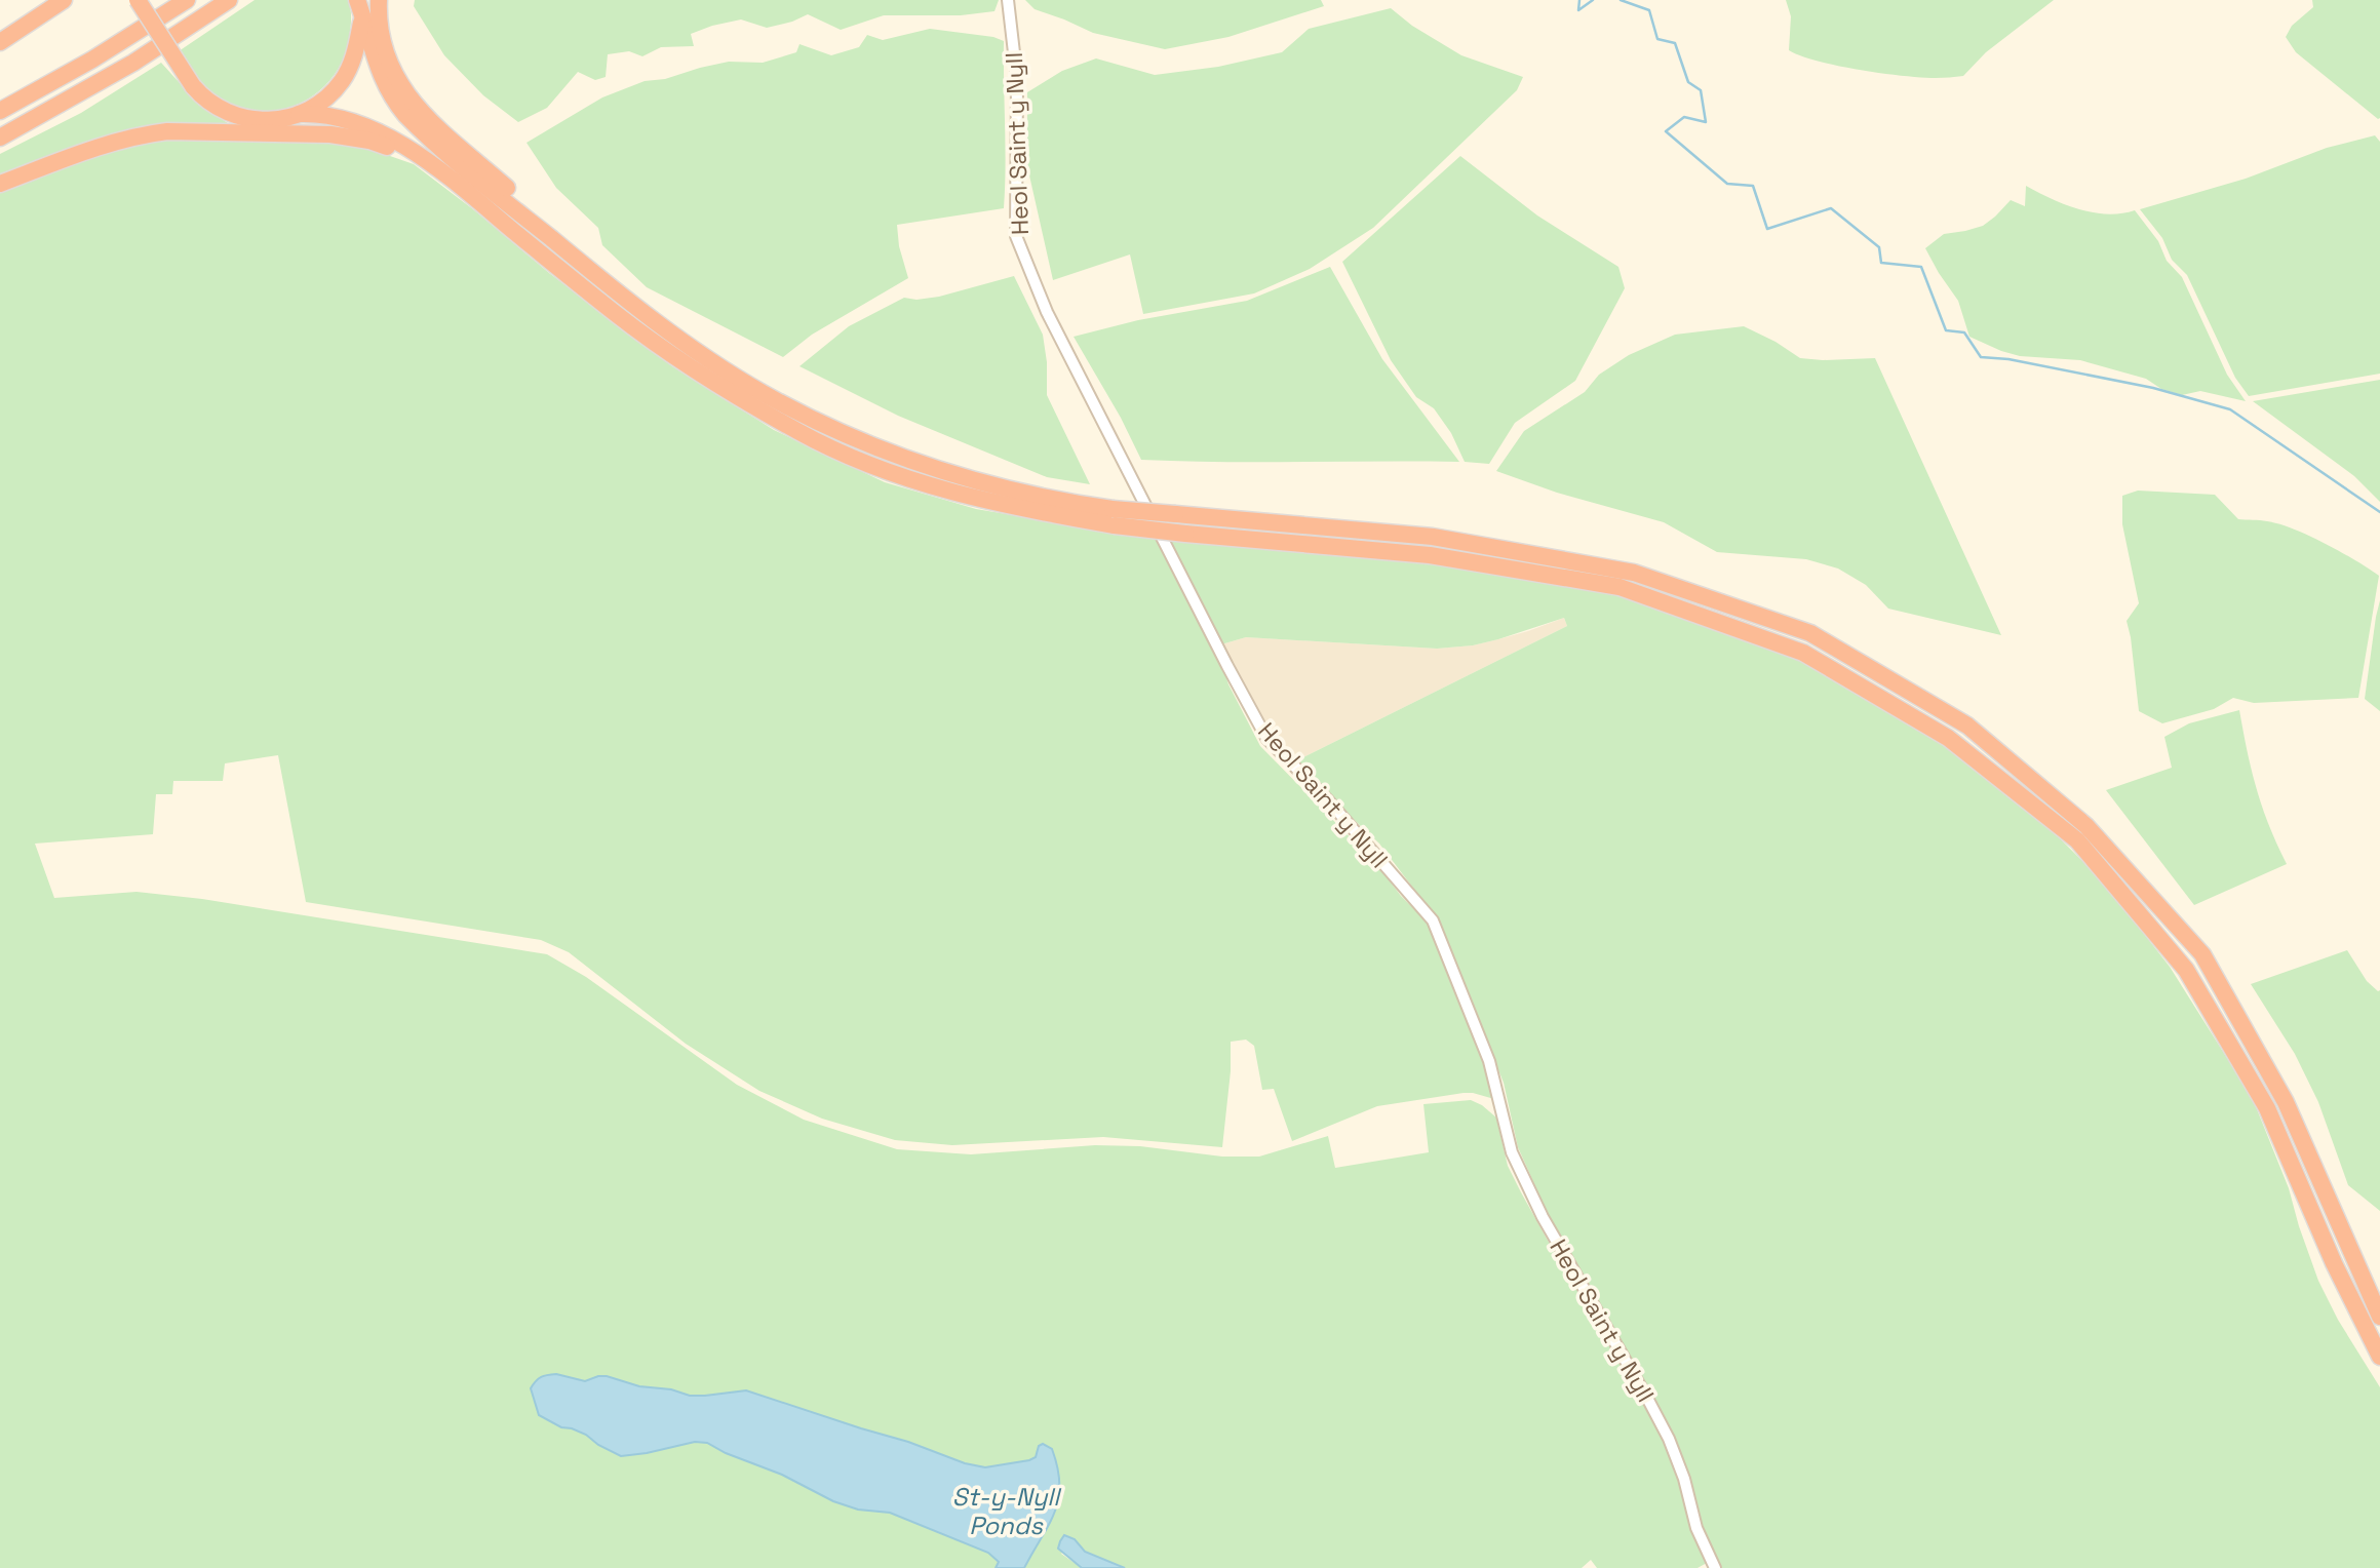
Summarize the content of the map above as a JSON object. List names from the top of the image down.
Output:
{
  "streets": {
    "street": ["Heol Saint y Nyll"]
  },
  "water": ["St-y-Nyll Ponds"]
}
